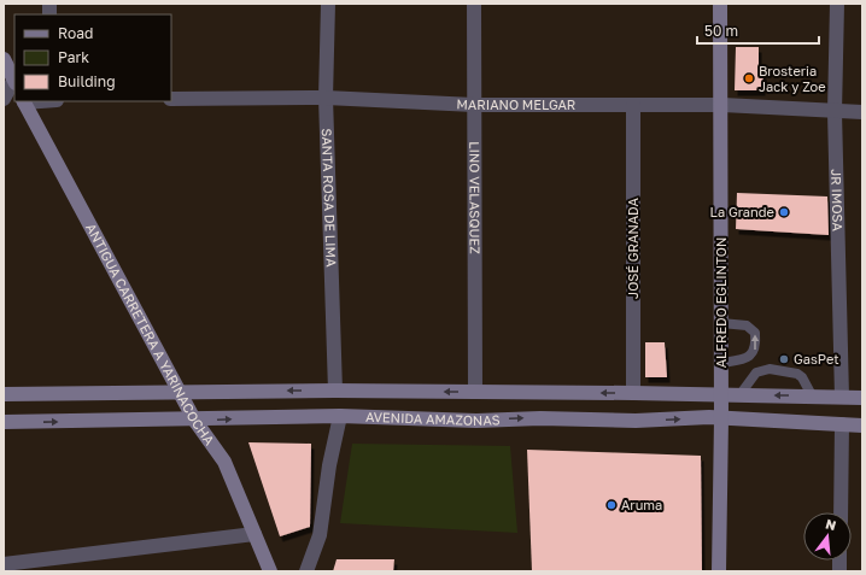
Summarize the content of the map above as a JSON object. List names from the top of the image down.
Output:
{
  "streets": {
    "street": [
      "MARIANO MELGAR",
      "SANTA ROSA DE LIMA",
      "LINO VELASQUEZ",
      "JR IMOSA",
      "JOSÉ GRANADA",
      "ALFREDO EGLINTON",
      "ANTIGUA CARRETERA A YARINACOCHA",
      "AVENIDA AMAZONAS"
    ]
  },
  "crossings": [
    ["MARIANO MELGAR", "SANTA ROSA DE LIMA"],
    ["MARIANO MELGAR", "LINO VELASQUEZ"],
    ["MARIANO MELGAR", "JR IMOSA"],
    ["MARIANO MELGAR", "JOSÉ GRANADA"],
    ["MARIANO MELGAR", "ALFREDO EGLINTON"],
    ["SANTA ROSA DE LIMA", "AVENIDA AMAZONAS"],
    ["LINO VELASQUEZ", "AVENIDA AMAZONAS"],
    ["JR IMOSA", "AVENIDA AMAZONAS"],
    ["JOSÉ GRANADA", "AVENIDA AMAZONAS"],
    ["ALFREDO EGLINTON", "AVENIDA AMAZONAS"],
    ["ANTIGUA CARRETERA A YARINACOCHA", "AVENIDA AMAZONAS"]
  ],
  "places": [
    "Brosteria Jack y Zoe",
    "La Grande",
    "GasPet",
    "Aruma"
  ],
  "legend": ["Road", "Park", "Building"],
  "scale_bar": "50 m",
  "north": "top"
}
